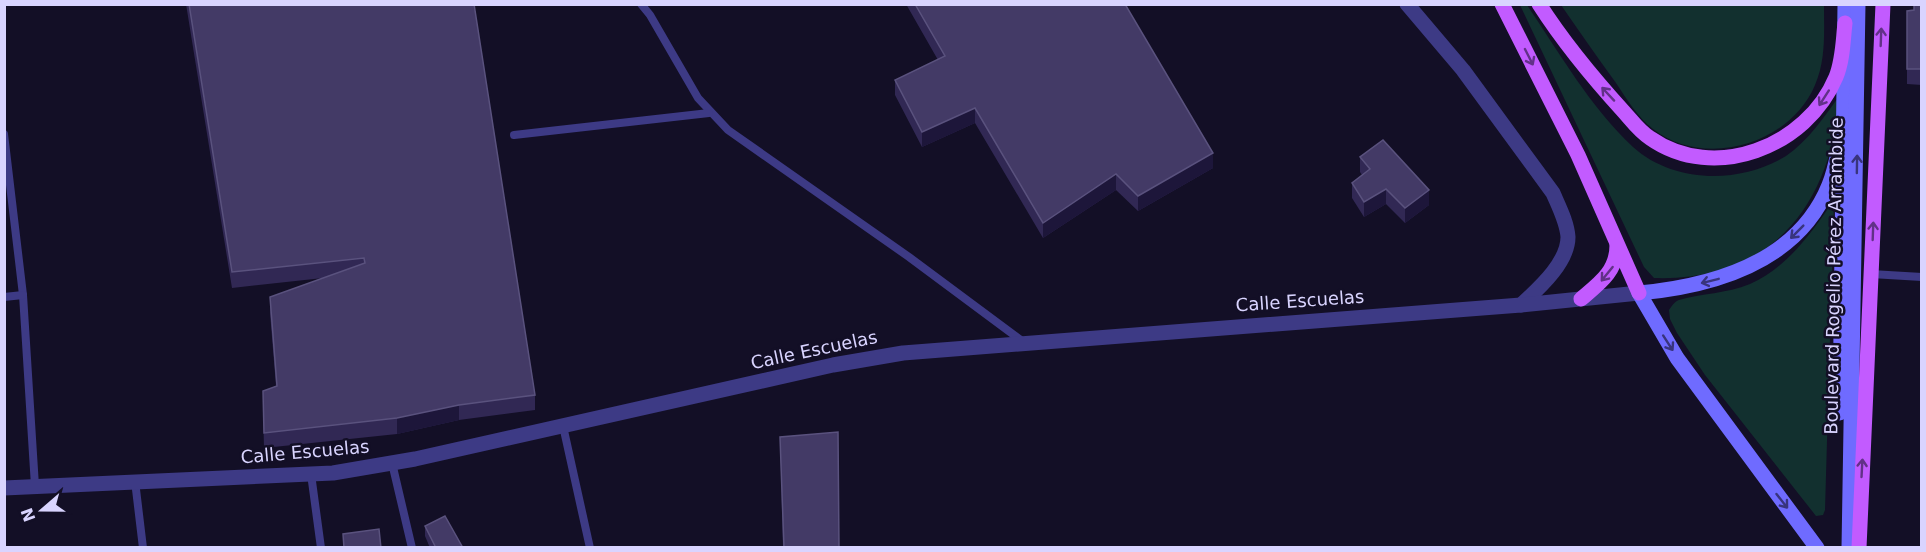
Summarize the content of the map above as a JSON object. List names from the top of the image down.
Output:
{
  "streets": {
    "main road": ["Boulevard Rogelio Pérez Arrambide"],
    "street": ["Calle Escuelas"]
  },
  "north": "left"
}
